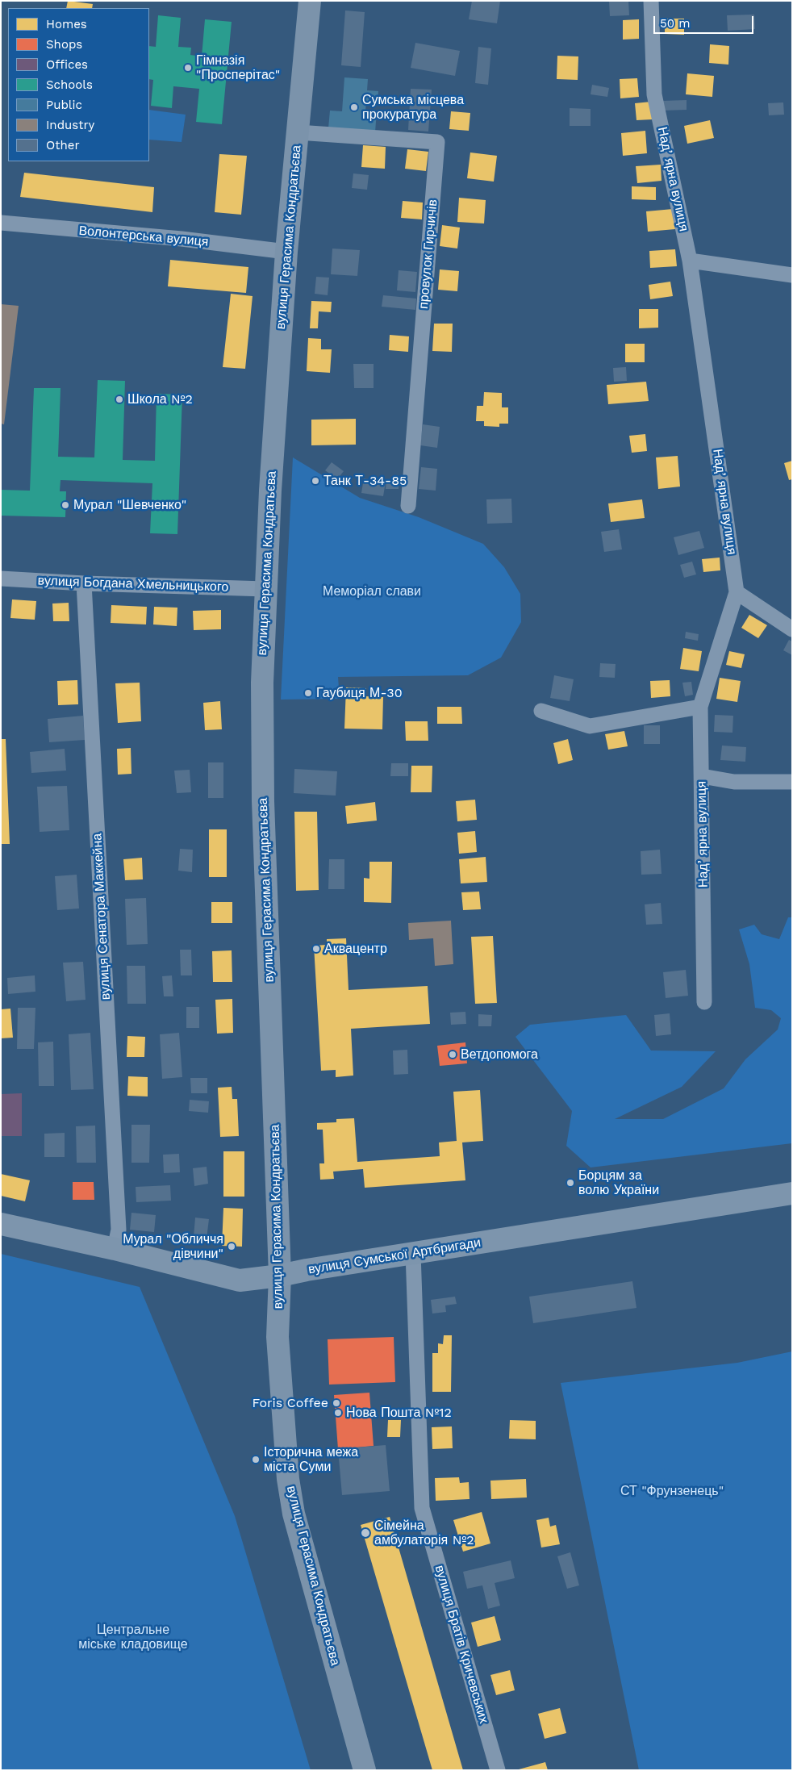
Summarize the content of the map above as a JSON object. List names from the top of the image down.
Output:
{
  "streets": {
    "main road": ["вулиця Сумської Артбригади"],
    "street": [
      "Надʼярна вулиця",
      "Волонтерська вулиця",
      "вулиця Герасима Кондратьєва",
      "провулок Гирчичів",
      "вулиця Богдана Хмельницького",
      "вулиця Сенатора Маккейна",
      "вулиця Братів Кричевських"
    ]
  },
  "crossings": [
    ["Волонтерська вулиця", "вулиця Герасима Кондратьєва"],
    ["вулиця Герасима Кондратьєва", "провулок Гирчичів"],
    ["вулиця Герасима Кондратьєва", "вулиця Богдана Хмельницького"],
    ["вулиця Герасима Кондратьєва", "вулиця Сумської Артбригади"],
    ["вулиця Богдана Хмельницького", "вулиця Сенатора Маккейна"],
    ["вулиця Сенатора Маккейна", "вулиця Сумської Артбригади"],
    ["вулиця Сумської Артбригади", "вулиця Братів Кричевських"]
  ],
  "parks": ["Меморіал слави", "СТ \"Фрунзенець\"", "Центральне міське кладовище"],
  "places": [
    "Гімназія \"Просперітас\"",
    "Сумська місцева прокуратура",
    "Школа №2",
    "Танк Т-34-85",
    "Мурал \"Шевченко\"",
    "Гаубиця М-30",
    "Аквацентр",
    "Ветдопомога",
    "Борцям за волю України",
    "Мурал \"Обличчя дівчини\"",
    "Foris Coffee",
    "Нова Пошта №12",
    "Історична межа міста Суми",
    "Сімейна амбулаторія №2"
  ],
  "legend": [
    "Homes",
    "Shops",
    "Offices",
    "Schools",
    "Public",
    "Industry",
    "Other"
  ],
  "scale_bar": "50 m"
}
